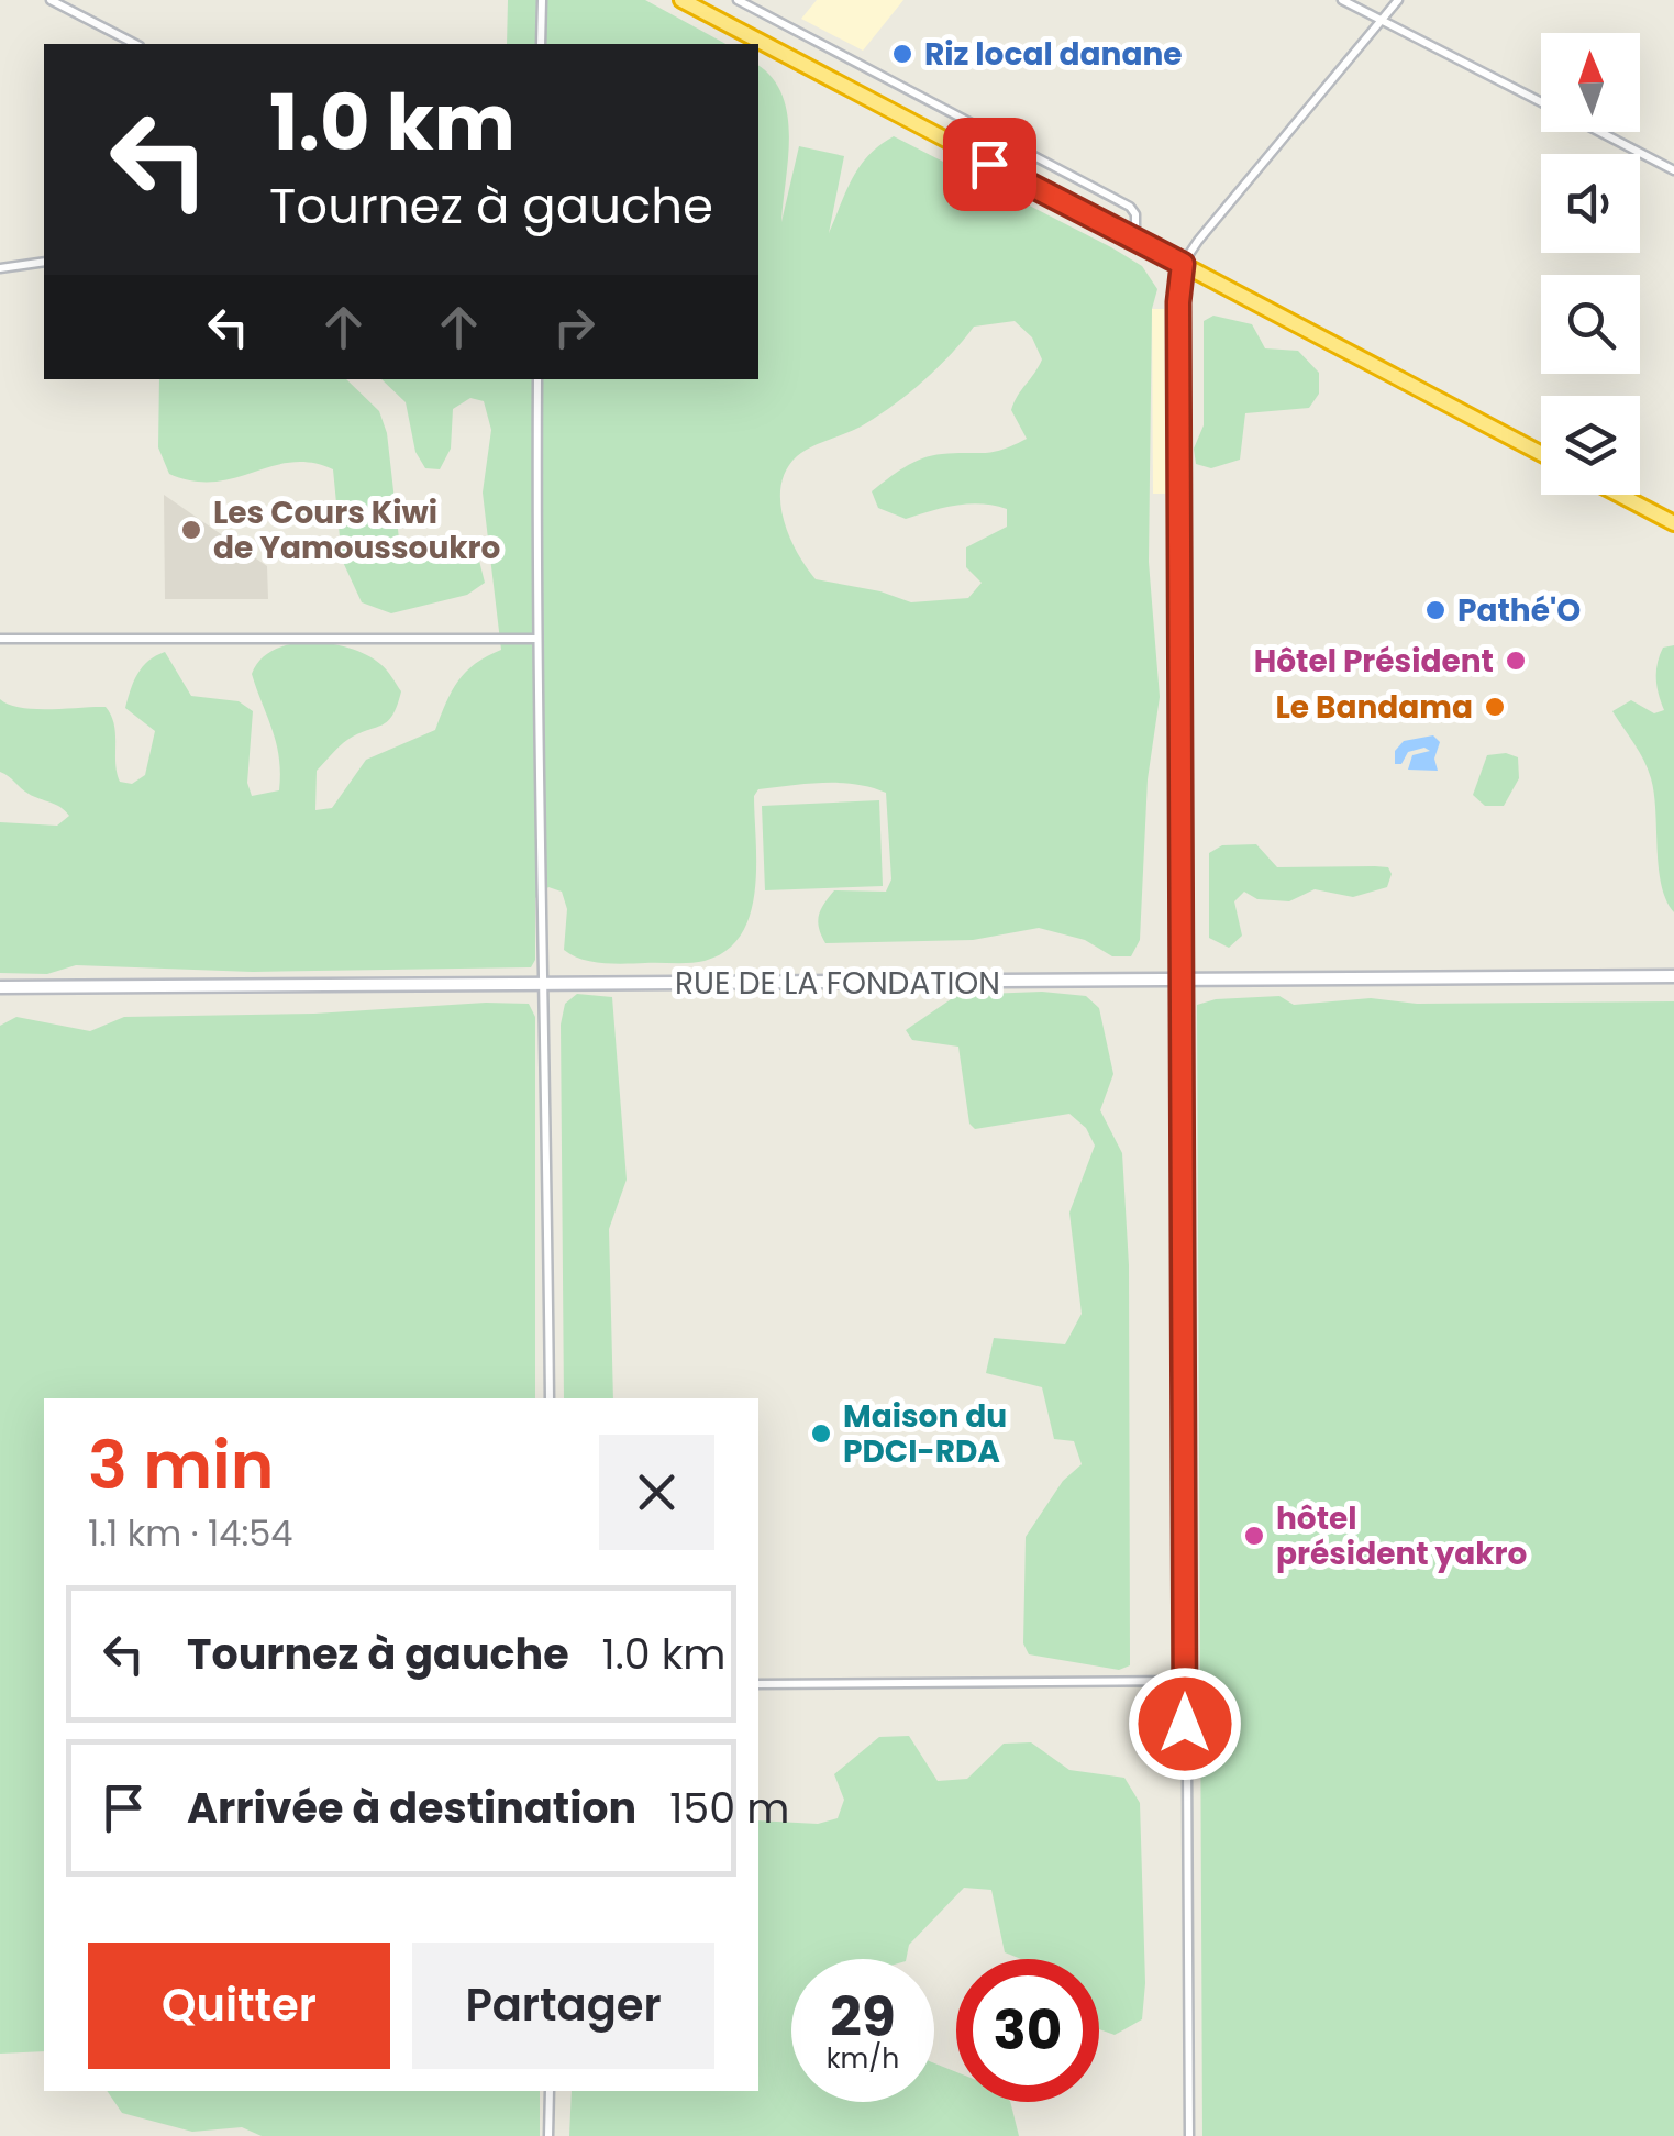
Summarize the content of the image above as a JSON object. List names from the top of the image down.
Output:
{
  "streets": {
    "street": ["RUE DE LA FONDATION"]
  },
  "places": [
    "Riz local danane",
    "Les Cours Kiwi de Yamoussoukro",
    "Pathé'O",
    "Hôtel Président",
    "Le Bandama",
    "Maison du PDCI-RDA",
    "hôtel président yakro"
  ],
  "north": "top",
  "page": {
    "turn": ["1.0 km", "Tournez à gauche"],
    "heading": ["3 min", "1.1 km · 14:54"],
    "list": [
      {
        "name": "Tournez à gauche",
        "value": "1.0 km"
      },
      {
        "name": "Arrivée à destination",
        "value": "150 m"
      }
    ],
    "buttons": ["Quitter", "Partager"],
    "speed": "29 km/h",
    "limit": "30"
  }
}
